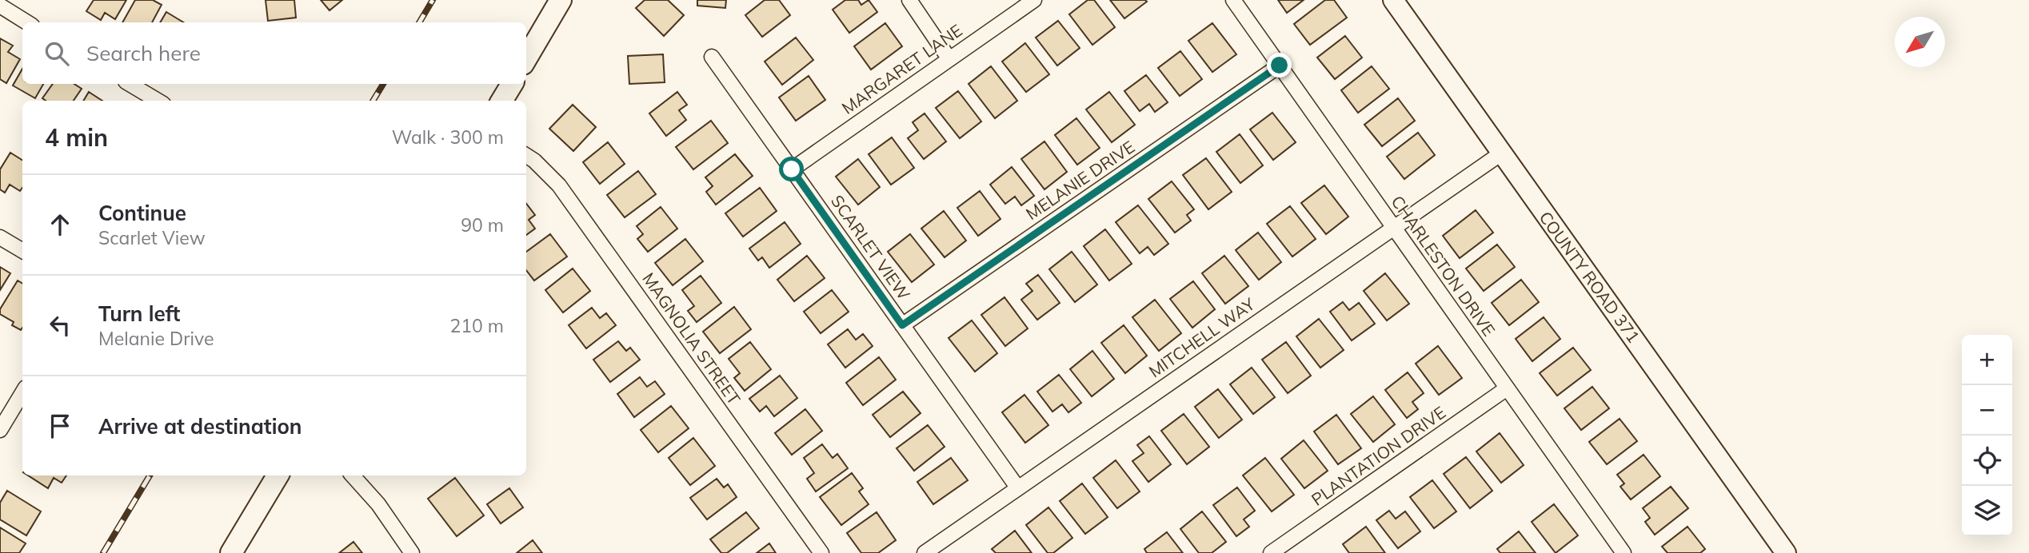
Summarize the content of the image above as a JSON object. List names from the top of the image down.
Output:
{
  "streets": {
    "street": [
      "MARGARET LANE",
      "MELANIE DRIVE",
      "SCARLET VIEW",
      "CHARLESTON DRIVE",
      "COUNTY ROAD 371",
      "MITCHELL WAY",
      "MAGNOLIA STREET",
      "PLANTATION DRIVE"
    ]
  },
  "crossings": [
    ["MARGARET LANE", "SCARLET VIEW"],
    ["MELANIE DRIVE", "SCARLET VIEW"],
    ["MELANIE DRIVE", "CHARLESTON DRIVE"],
    ["SCARLET VIEW", "MITCHELL WAY"],
    ["CHARLESTON DRIVE", "MITCHELL WAY"],
    ["CHARLESTON DRIVE", "PLANTATION DRIVE"],
    ["COUNTY ROAD 371", "MITCHELL WAY"]
  ],
  "north": "bottom left",
  "page": {
    "search": "Search here",
    "heading": ["4 min", "Walk · 300 m"],
    "list": [
      ["Continue", "Scarlet View", "90 m"],
      ["Turn left", "Melanie Drive", "210 m"],
      "Arrive at destination"
    ],
    "map_buttons": ["+", "−"]
  }
}
